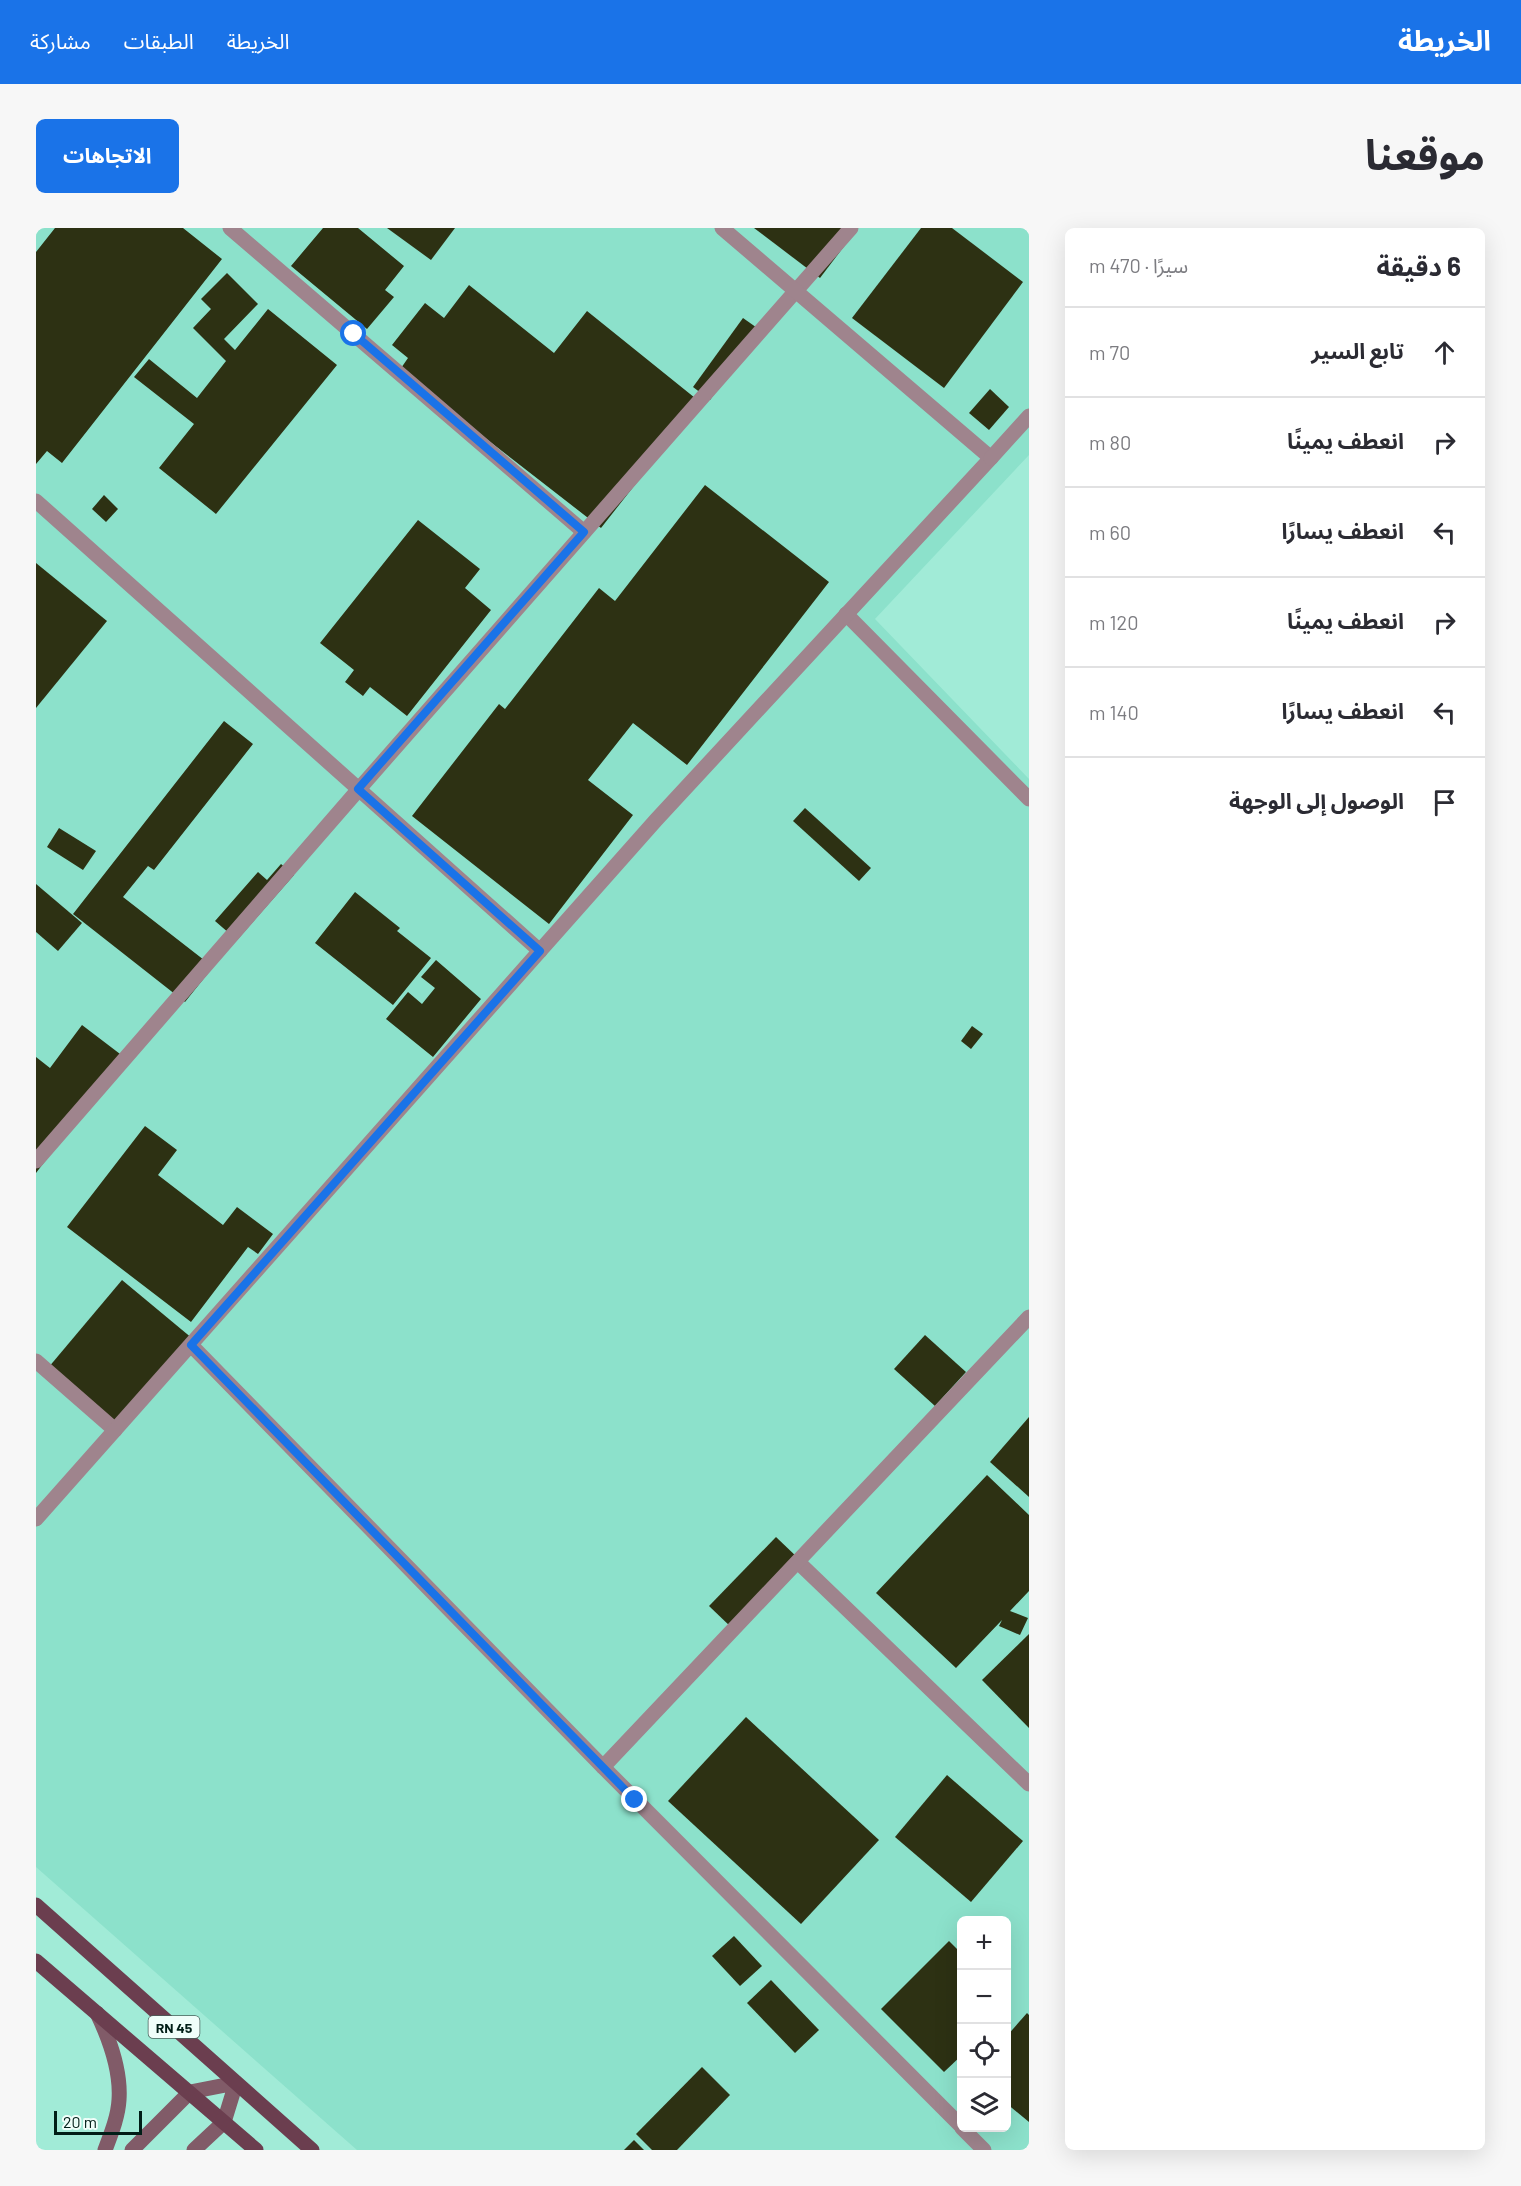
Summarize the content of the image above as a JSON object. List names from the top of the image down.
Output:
{
  "streets": {
    "main road": ["RN 45"]
  },
  "scale_bar": "20 m",
  "page": {
    "header": "الخريطة",
    "nav": ["الخريطة", "الطبقات", "مشاركة"],
    "title": "موقعنا",
    "buttons": "الاتجاهات",
    "heading": ["6 دقيقة", "سيرًا · 470 m"],
    "list": [
      ["تابع السير", "70 m"],
      ["انعطف يمينًا", "80 m"],
      ["انعطف يسارًا", "60 m"],
      ["انعطف يمينًا", "120 m"],
      ["انعطف يسارًا", "140 m"],
      "الوصول إلى الوجهة"
    ],
    "map_buttons": ["+", "−"],
    "scale": "20 m"
  }
}
